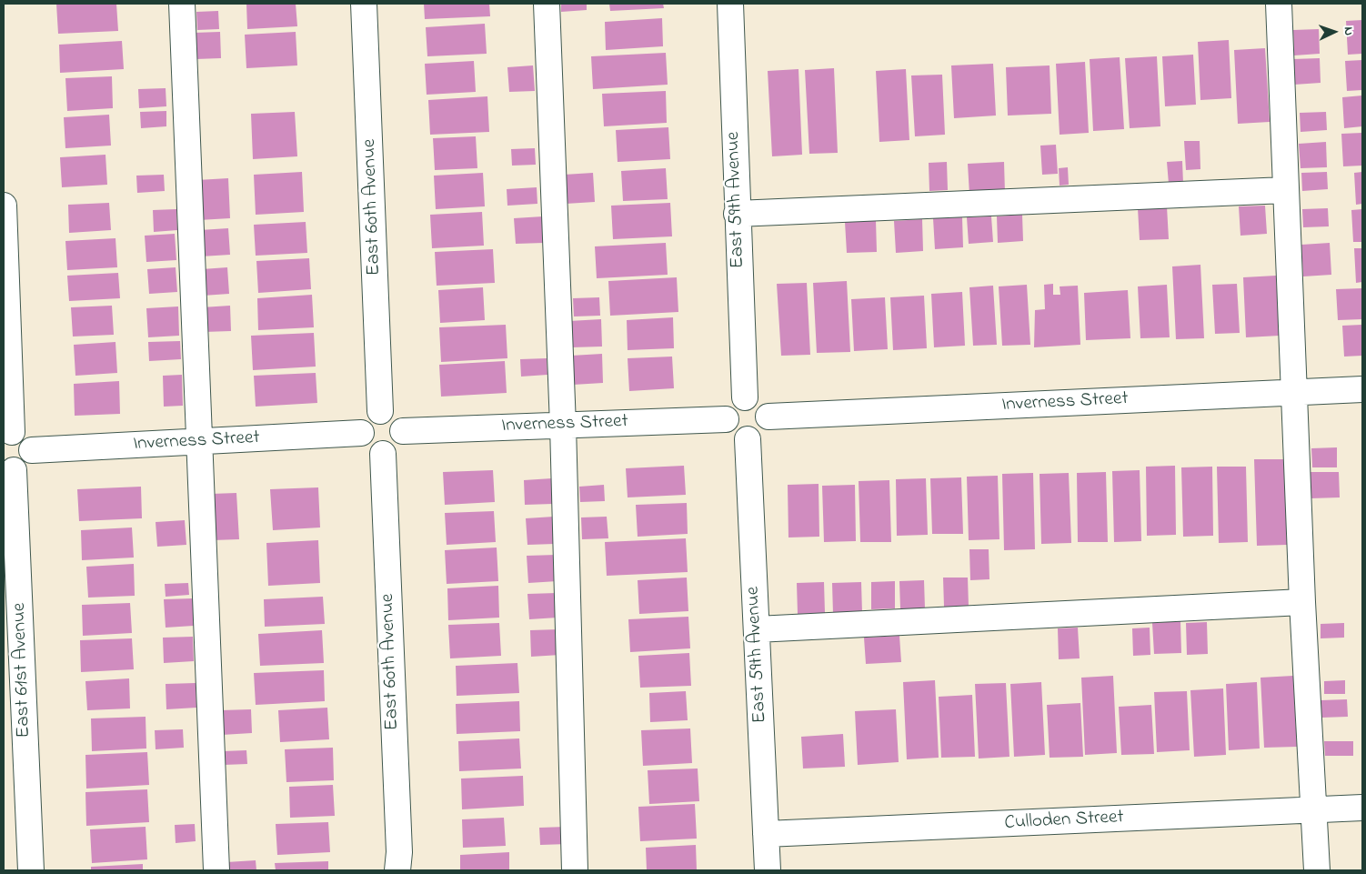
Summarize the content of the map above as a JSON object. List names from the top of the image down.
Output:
{
  "streets": {
    "street": [
      "East 59th Avenue",
      "East 60th Avenue",
      "Inverness Street",
      "East 61st Avenue",
      "Culloden Street"
    ]
  },
  "crossings": [
    ["East 59th Avenue", "Inverness Street"],
    ["East 59th Avenue", "Culloden Street"],
    ["East 60th Avenue", "Inverness Street"]
  ],
  "north": "right"
}
